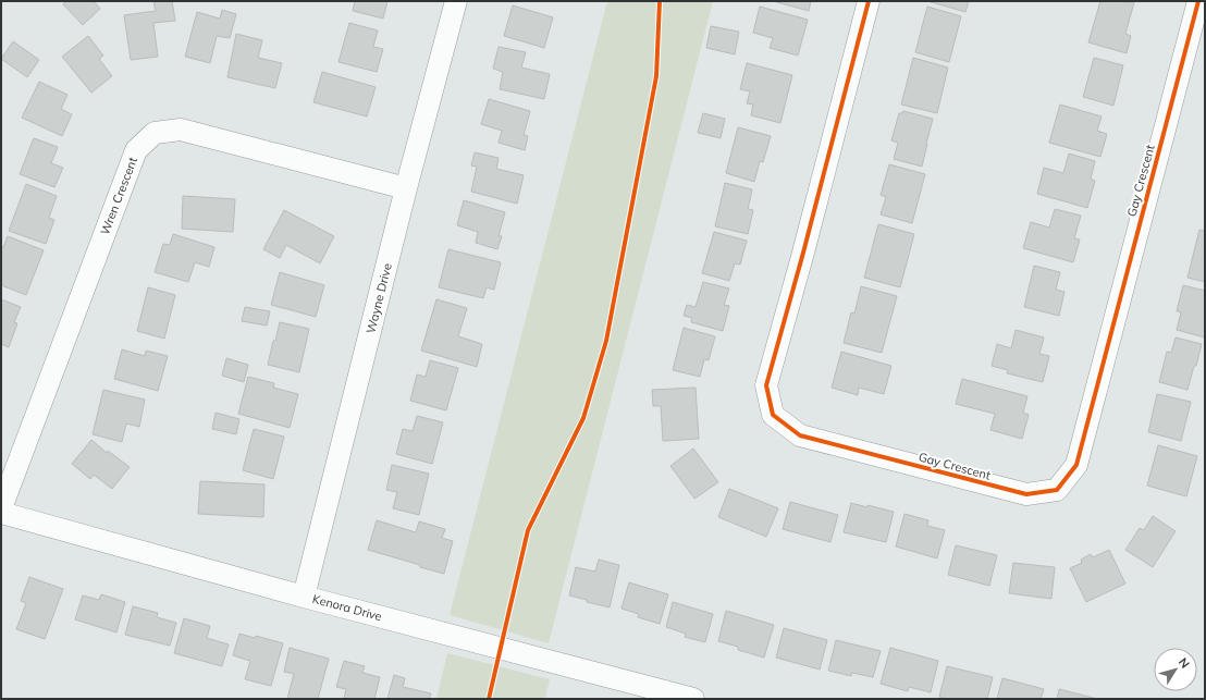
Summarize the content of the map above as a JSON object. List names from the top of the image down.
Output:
{
  "streets": {
    "street": [
      "Gay Crescent",
      "Wren Crescent",
      "Wayne Drive",
      "Kenora Drive"
    ]
  },
  "crossings": [
    ["Wren Crescent", "Wayne Drive"],
    ["Wayne Drive", "Kenora Drive"]
  ],
  "north": "top right"
}
